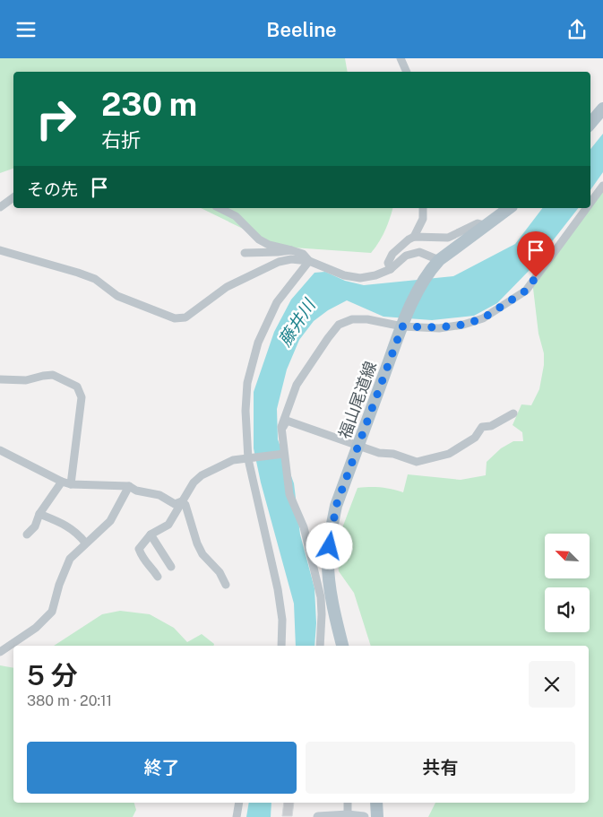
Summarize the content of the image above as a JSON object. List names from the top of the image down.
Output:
{
  "streets": {
    "main road": ["福山尾道線"]
  },
  "water": ["藤井川"],
  "north": "top left",
  "page": {
    "header": "Beeline",
    "turn": ["230 m", "右折"],
    "then": "その先",
    "heading": ["5 分", "380 m · 20:11"],
    "buttons": ["終了", "共有"]
  }
}
